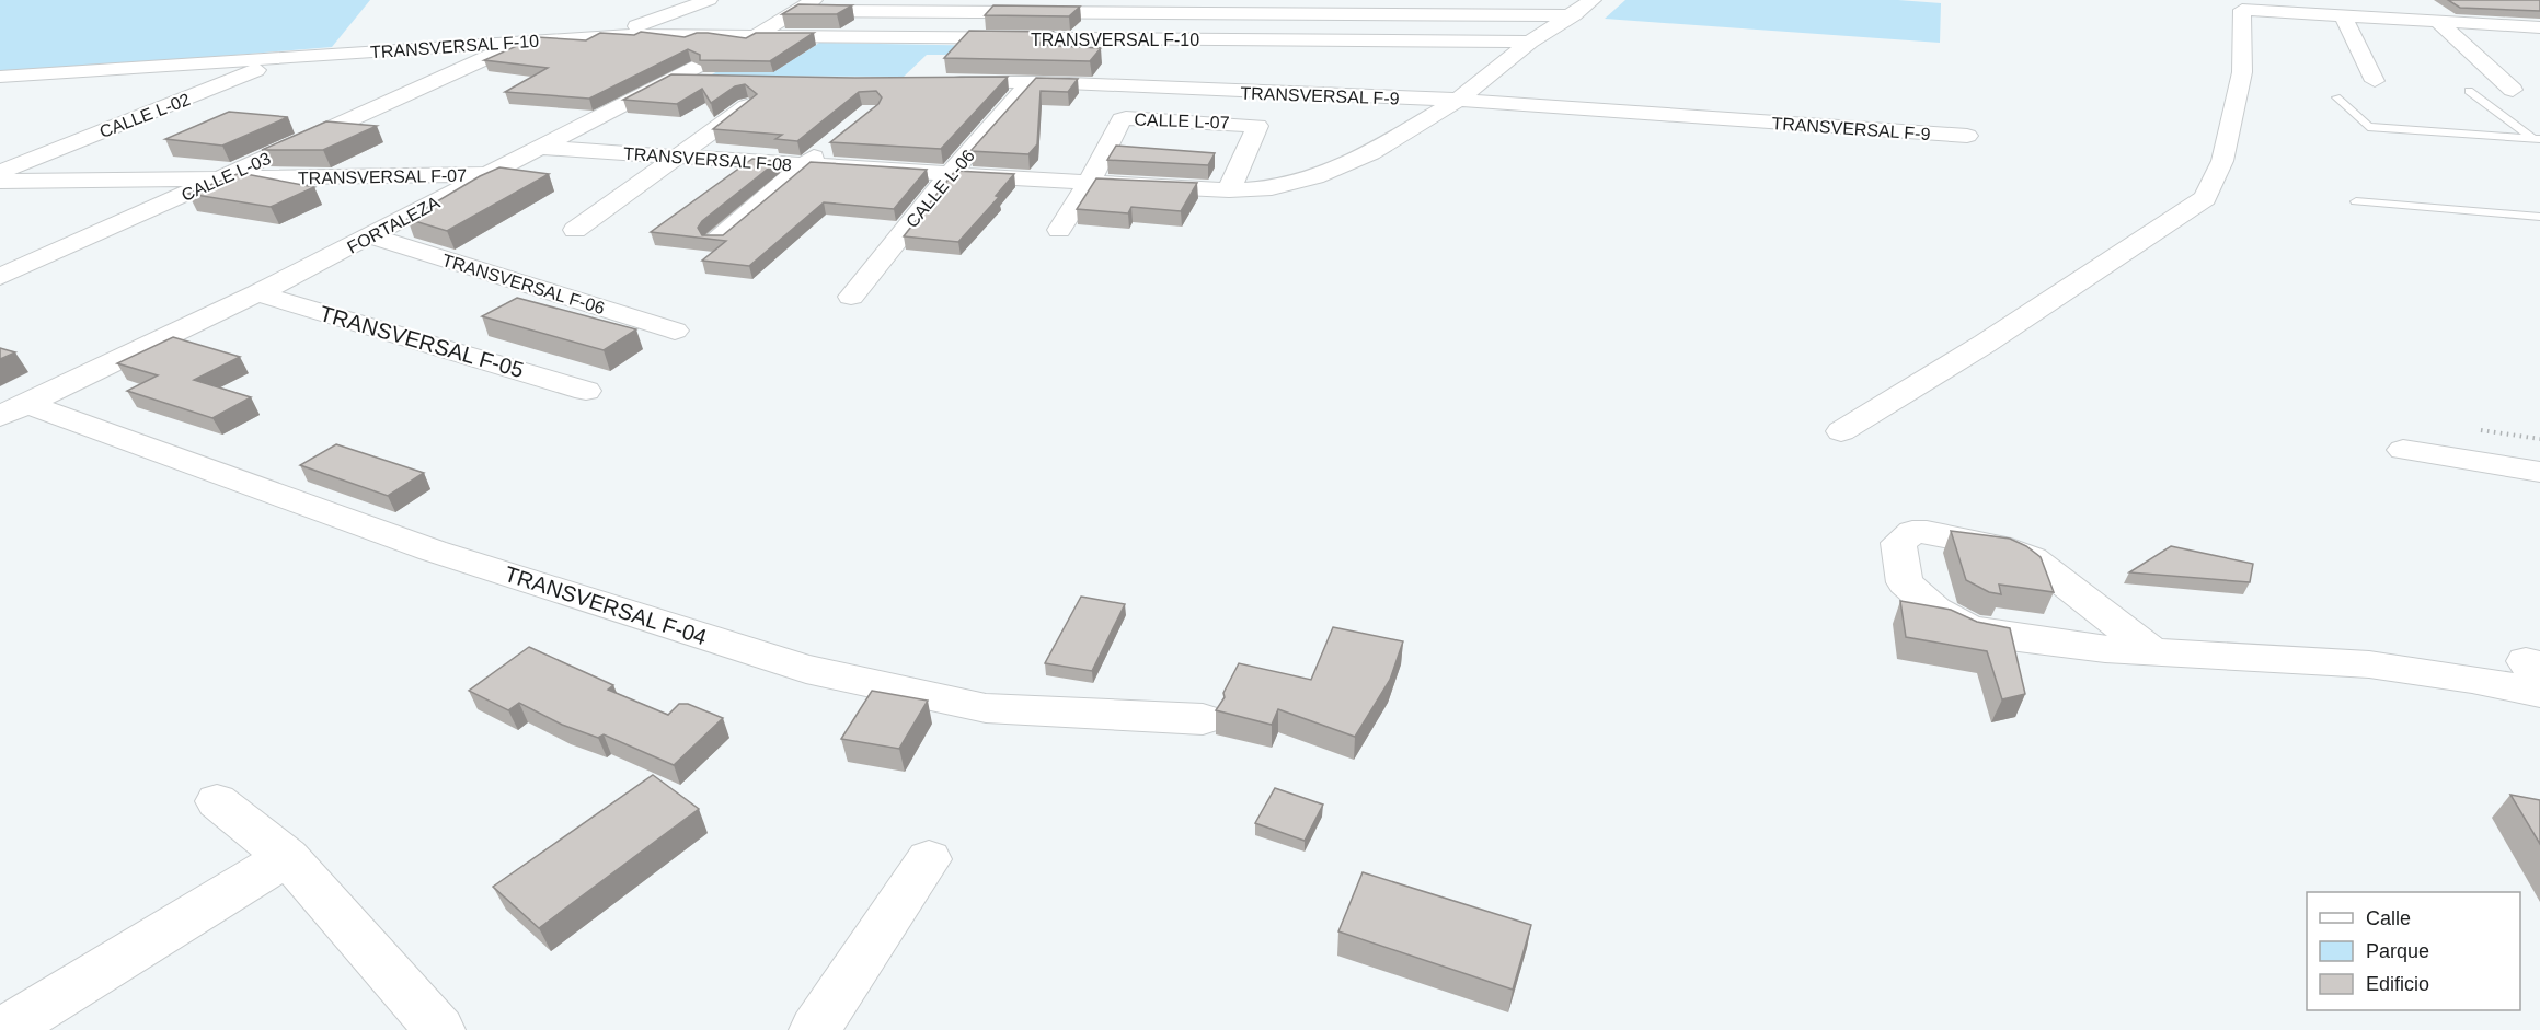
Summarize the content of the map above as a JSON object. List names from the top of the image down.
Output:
{
  "streets": {
    "street": [
      "TRANSVERSAL F-10",
      "TRANSVERSAL F-9",
      "CALLE L-02",
      "CALLE L-07",
      "TRANSVERSAL F-08",
      "CALLE L-03",
      "TRANSVERSAL F-07",
      "CALLE L-06",
      "FORTALEZA",
      "TRANSVERSAL F-06",
      "TRANSVERSAL F-05",
      "TRANSVERSAL F-04"
    ]
  },
  "crossings": [
    ["TRANSVERSAL F-10", "CALLE L-02"],
    ["TRANSVERSAL F-10", "TRANSVERSAL F-08"],
    ["TRANSVERSAL F-10", "CALLE L-03"],
    ["TRANSVERSAL F-10", "CALLE L-06"],
    ["TRANSVERSAL F-10", "FORTALEZA"],
    ["TRANSVERSAL F-9", "TRANSVERSAL F-08"],
    ["TRANSVERSAL F-9", "CALLE L-06"],
    ["CALLE L-07", "TRANSVERSAL F-08"],
    ["TRANSVERSAL F-08", "CALLE L-06"],
    ["TRANSVERSAL F-08", "FORTALEZA"],
    ["CALLE L-03", "TRANSVERSAL F-07"],
    ["TRANSVERSAL F-07", "FORTALEZA"],
    ["FORTALEZA", "TRANSVERSAL F-06"],
    ["FORTALEZA", "TRANSVERSAL F-05"],
    ["FORTALEZA", "TRANSVERSAL F-04"]
  ],
  "legend": ["Calle", "Parque", "Edificio"]
}
